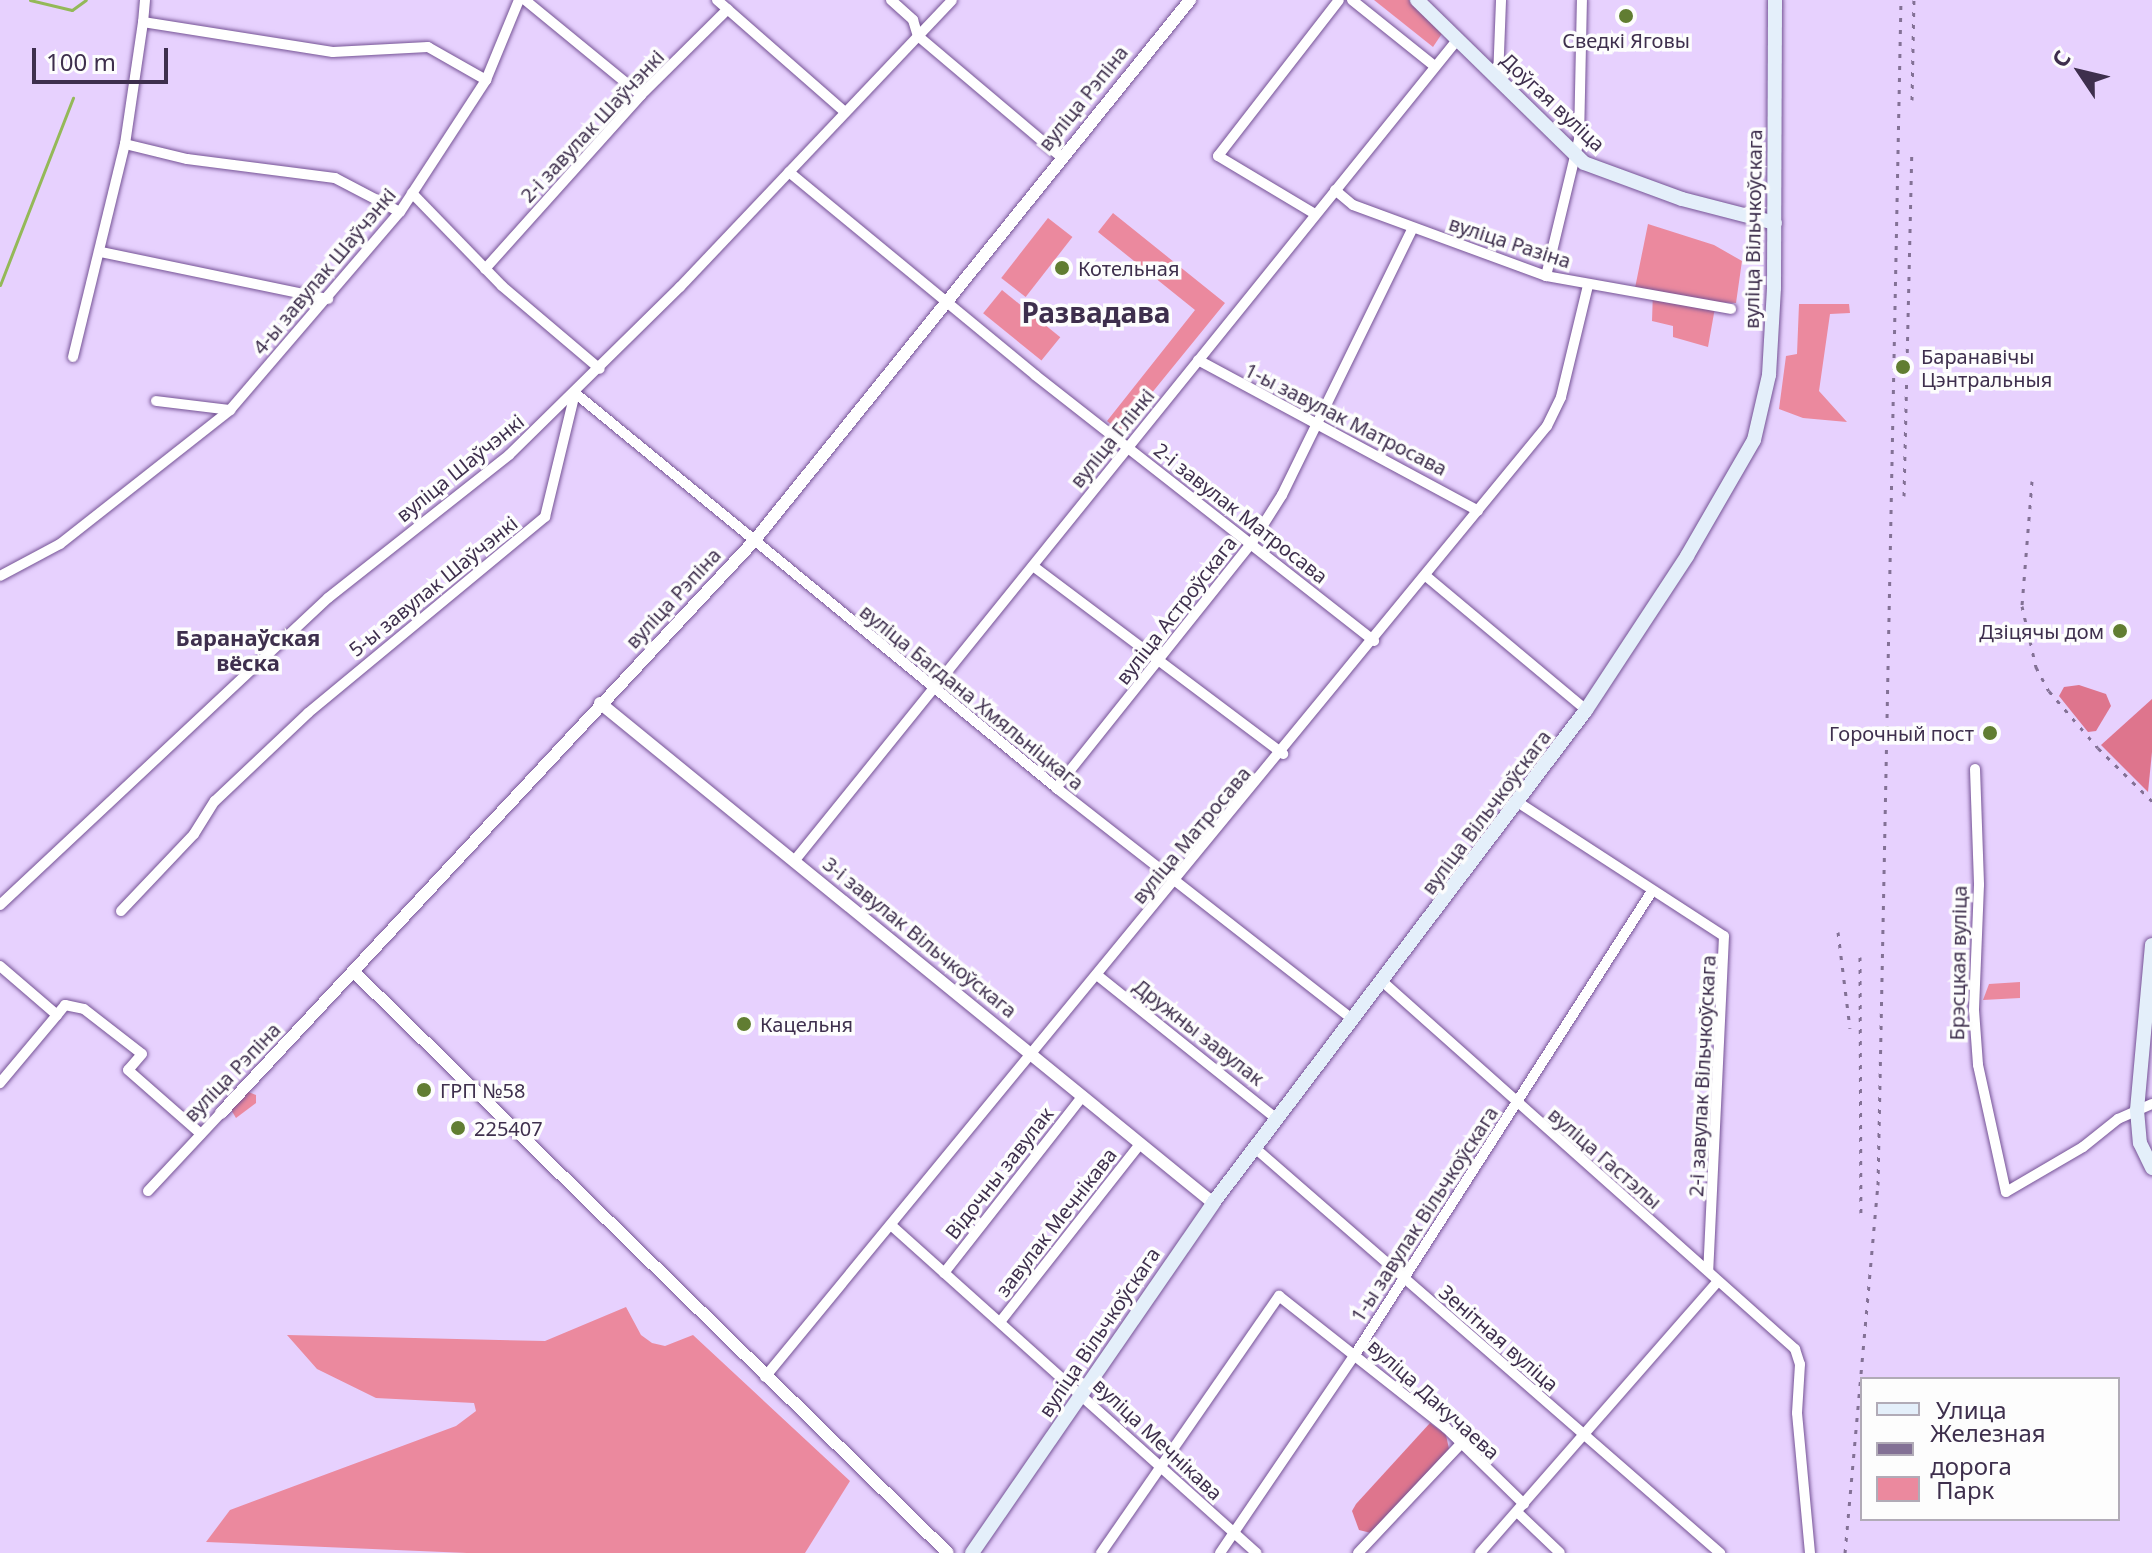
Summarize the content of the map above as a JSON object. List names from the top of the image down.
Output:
{
  "streets": {
    "main road": ["Доўгая вуліца", "вуліца Вільчкоўскага"],
    "street": [
      "вуліца Рэпіна",
      "2-і завулак Шаўчэнкі",
      "вуліца Разіна",
      "4-ы завулак Шаўчэнкі",
      "1-ы завулак Матросава",
      "вуліца Глінкі",
      "вуліца Шаўчэнкі",
      "2-і завулак Матросава",
      "5-ы завулак Шаўчэнкі",
      "вуліца Астроўскага",
      "вуліца Багдана Хмяльніцкага",
      "вуліца Матросава",
      "3-і завулак Вільчкоўскага",
      "Брэсцкая вуліца",
      "Дружны завулак",
      "2-і завулак Вільчкоўскага",
      "вуліца Гастэлы",
      "Відочны завулак",
      "1-ы завулак Вільчкоўскага",
      "завулак Мечнікава",
      "Зенітная вуліца",
      "вуліца Дакучаева",
      "вуліца Мечнікава"
    ]
  },
  "crossings": [
    ["вуліца Рэпіна", "2-і завулак Матросава"],
    ["вуліца Рэпіна", "вуліца Багдана Хмяльніцкага"],
    ["вуліца Рэпіна", "3-і завулак Вільчкоўскага"],
    ["Доўгая вуліца", "вуліца Вільчкоўскага"],
    ["Доўгая вуліца", "вуліца Глінкі"],
    ["вуліца Вільчкоўскага", "вуліца Багдана Хмяльніцкага"],
    ["вуліца Вільчкоўскага", "3-і завулак Вільчкоўскага"],
    ["вуліца Вільчкоўскага", "Дружны завулак"],
    ["вуліца Вільчкоўскага", "2-і завулак Вільчкоўскага"],
    ["вуліца Вільчкоўскага", "вуліца Гастэлы"],
    ["вуліца Вільчкоўскага", "Зенітная вуліца"],
    ["вуліца Вільчкоўскага", "вуліца Мечнікава"],
    ["вуліца Разіна", "вуліца Глінкі"],
    ["вуліца Разіна", "вуліца Астроўскага"],
    ["вуліца Разіна", "вуліца Матросава"],
    ["1-ы завулак Матросава", "вуліца Глінкі"],
    ["1-ы завулак Матросава", "вуліца Астроўскага"],
    ["1-ы завулак Матросава", "вуліца Матросава"],
    ["вуліца Глінкі", "2-і завулак Матросава"],
    ["вуліца Глінкі", "вуліца Багдана Хмяльніцкага"],
    ["вуліца Глінкі", "3-і завулак Вільчкоўскага"],
    ["вуліца Шаўчэнкі", "2-і завулак Матросава"],
    ["вуліца Шаўчэнкі", "5-ы завулак Шаўчэнкі"],
    ["вуліца Шаўчэнкі", "вуліца Багдана Хмяльніцкага"],
    ["2-і завулак Матросава", "вуліца Астроўскага"],
    ["2-і завулак Матросава", "вуліца Матросава"],
    ["5-ы завулак Шаўчэнкі", "вуліца Багдана Хмяльніцкага"],
    ["вуліца Астроўскага", "вуліца Багдана Хмяльніцкага"],
    ["вуліца Багдана Хмяльніцкага", "вуліца Матросава"],
    ["вуліца Матросава", "3-і завулак Вільчкоўскага"],
    ["вуліца Матросава", "Дружны завулак"],
    ["вуліца Матросава", "вуліца Мечнікава"],
    ["3-і завулак Вільчкоўскага", "Відочны завулак"],
    ["3-і завулак Вільчкоўскага", "завулак Мечнікава"],
    ["2-і завулак Вільчкоўскага", "вуліца Гастэлы"],
    ["2-і завулак Вільчкоўскага", "1-ы завулак Вільчкоўскага"],
    ["вуліца Гастэлы", "1-ы завулак Вільчкоўскага"],
    ["Відочны завулак", "вуліца Мечнікава"],
    ["1-ы завулак Вільчкоўскага", "Зенітная вуліца"],
    ["1-ы завулак Вільчкоўскага", "вуліца Дакучаева"],
    ["1-ы завулак Вільчкоўскага", "вуліца Мечнікава"],
    ["завулак Мечнікава", "вуліца Мечнікава"],
    ["вуліца Дакучаева", "вуліца Мечнікава"]
  ],
  "districts": ["Развадава", "Баранаўская вёска"],
  "places": [
    "Сведкі Яговы",
    "Котельная",
    "Баранавічы Цэнтральныя",
    "Дзіцячы дом",
    "Горочный пост",
    "Кацельня",
    "ГРП №58",
    "225407"
  ],
  "legend": ["Улица", "Железная дорога", "Парк"],
  "scale_bar": "100 m",
  "north": "top left"
}
